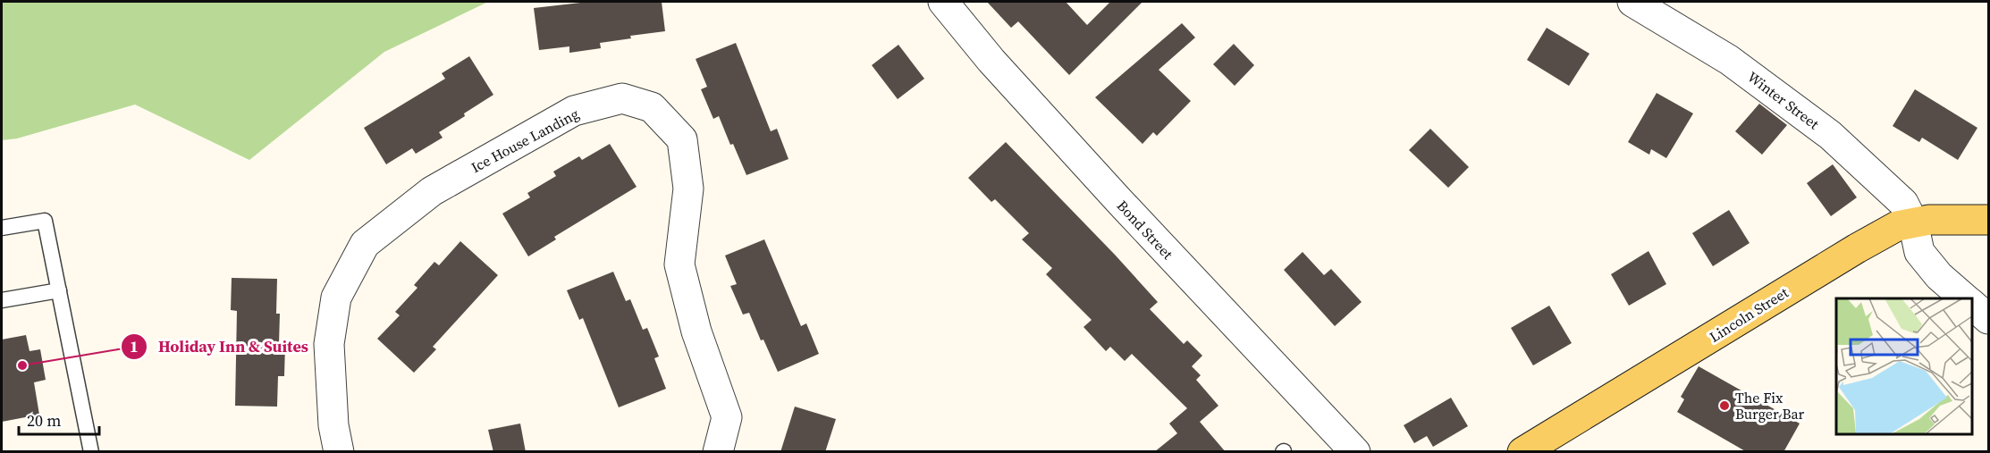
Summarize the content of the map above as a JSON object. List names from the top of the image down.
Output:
{
  "streets": {
    "main road": ["Lincoln Street"],
    "street": ["Winter Street", "Ice House Landing", "Bond Street"]
  },
  "crossings": [
    ["Winter Street", "Lincoln Street"]
  ],
  "places": ["Holiday Inn & Suites", "The Fix Burger Bar"],
  "scale_bar": "20 m"
}
